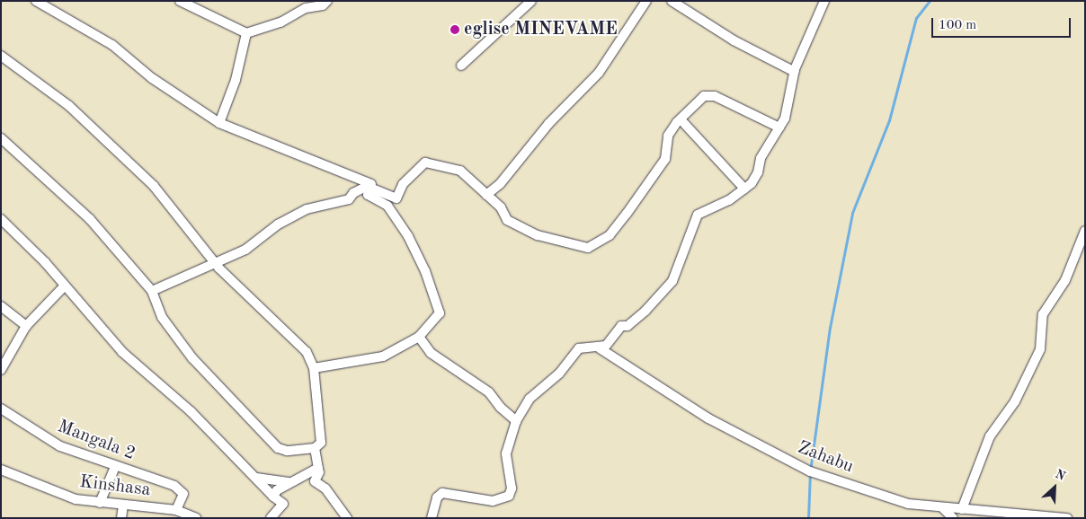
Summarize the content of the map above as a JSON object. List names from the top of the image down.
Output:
{
  "streets": {
    "street": ["Mangala 2", "Zahabu", "Kinshasa"]
  },
  "crossings": [
    ["Mangala 2", "Kinshasa"]
  ],
  "places": ["eglise MINEVAME"],
  "scale_bar": "100 m",
  "north": "top right"
}
